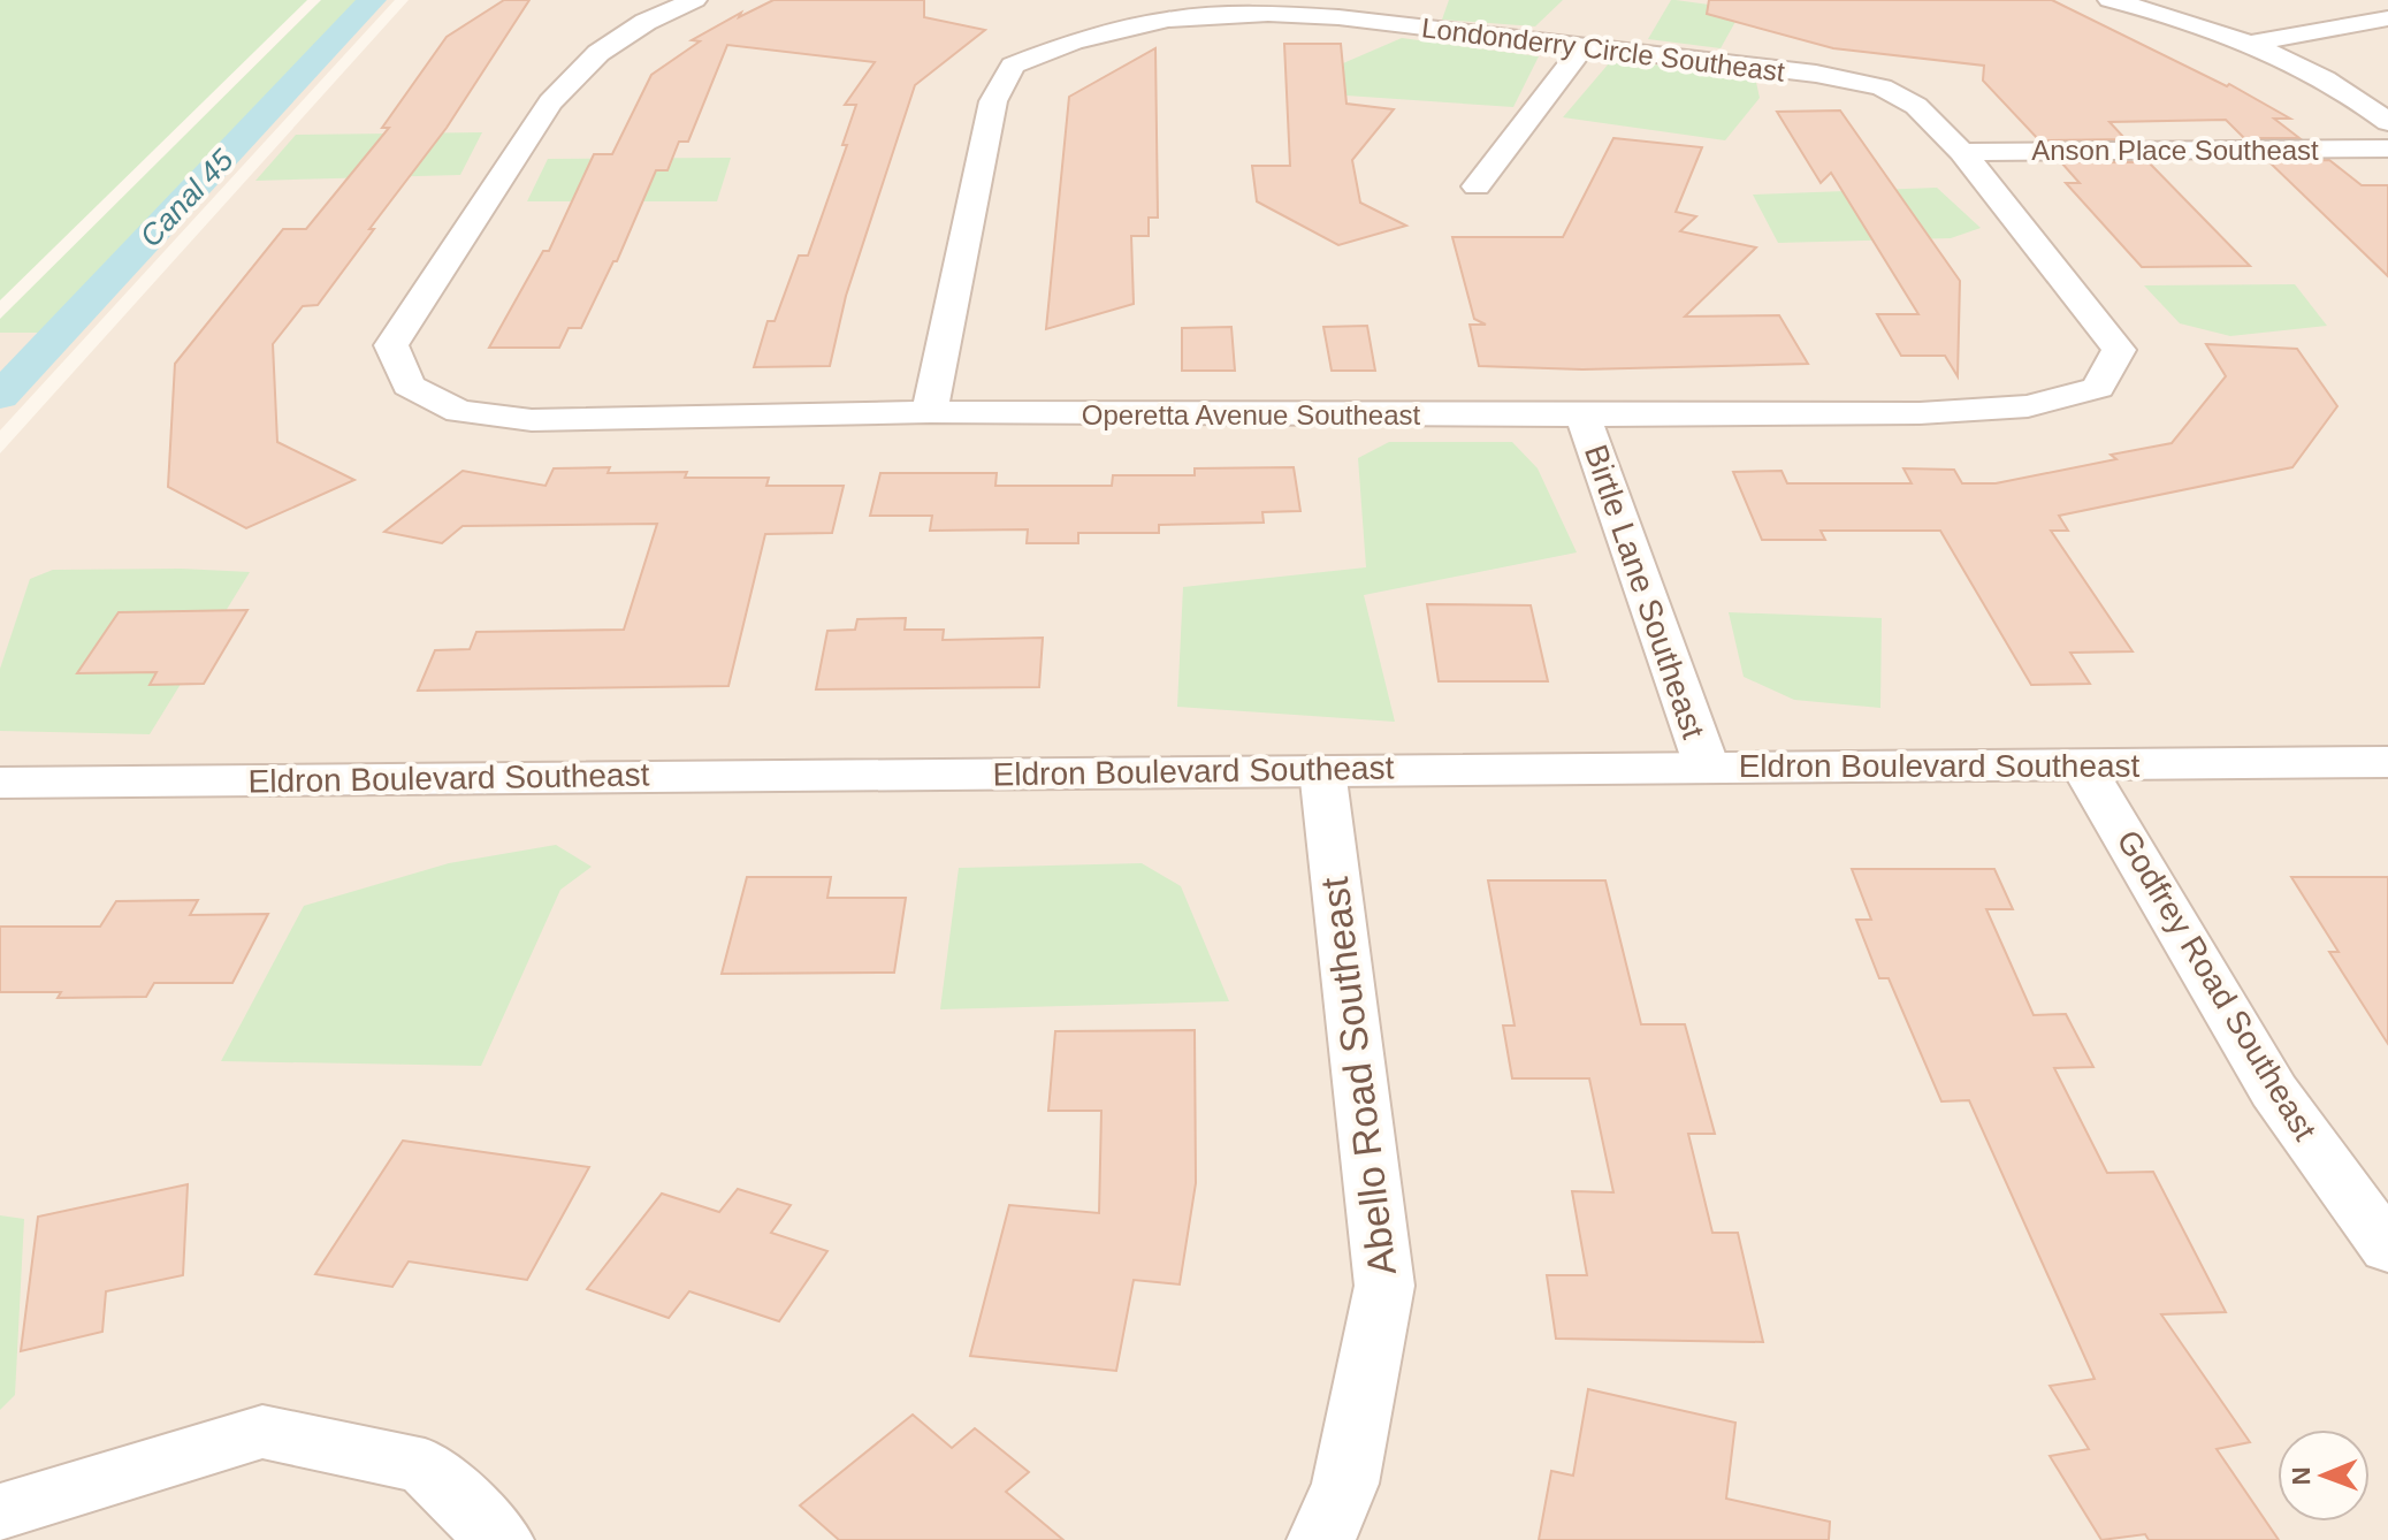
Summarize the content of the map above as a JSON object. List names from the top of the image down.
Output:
{
  "streets": {
    "street": [
      "Londonderry Circle Southeast",
      "Anson Place Southeast",
      "Operetta Avenue Southeast",
      "Birtle Lane Southeast",
      "Eldron Boulevard Southeast",
      "Godfrey Road Southeast",
      "Abello Road Southeast"
    ]
  },
  "crossings": [
    ["Londonderry Circle Southeast", "Anson Place Southeast"],
    ["Londonderry Circle Southeast", "Operetta Avenue Southeast"],
    ["Operetta Avenue Southeast", "Birtle Lane Southeast"],
    ["Birtle Lane Southeast", "Eldron Boulevard Southeast"],
    ["Eldron Boulevard Southeast", "Godfrey Road Southeast"],
    ["Eldron Boulevard Southeast", "Abello Road Southeast"]
  ],
  "water": ["Canal 45"],
  "north": "left"
}
